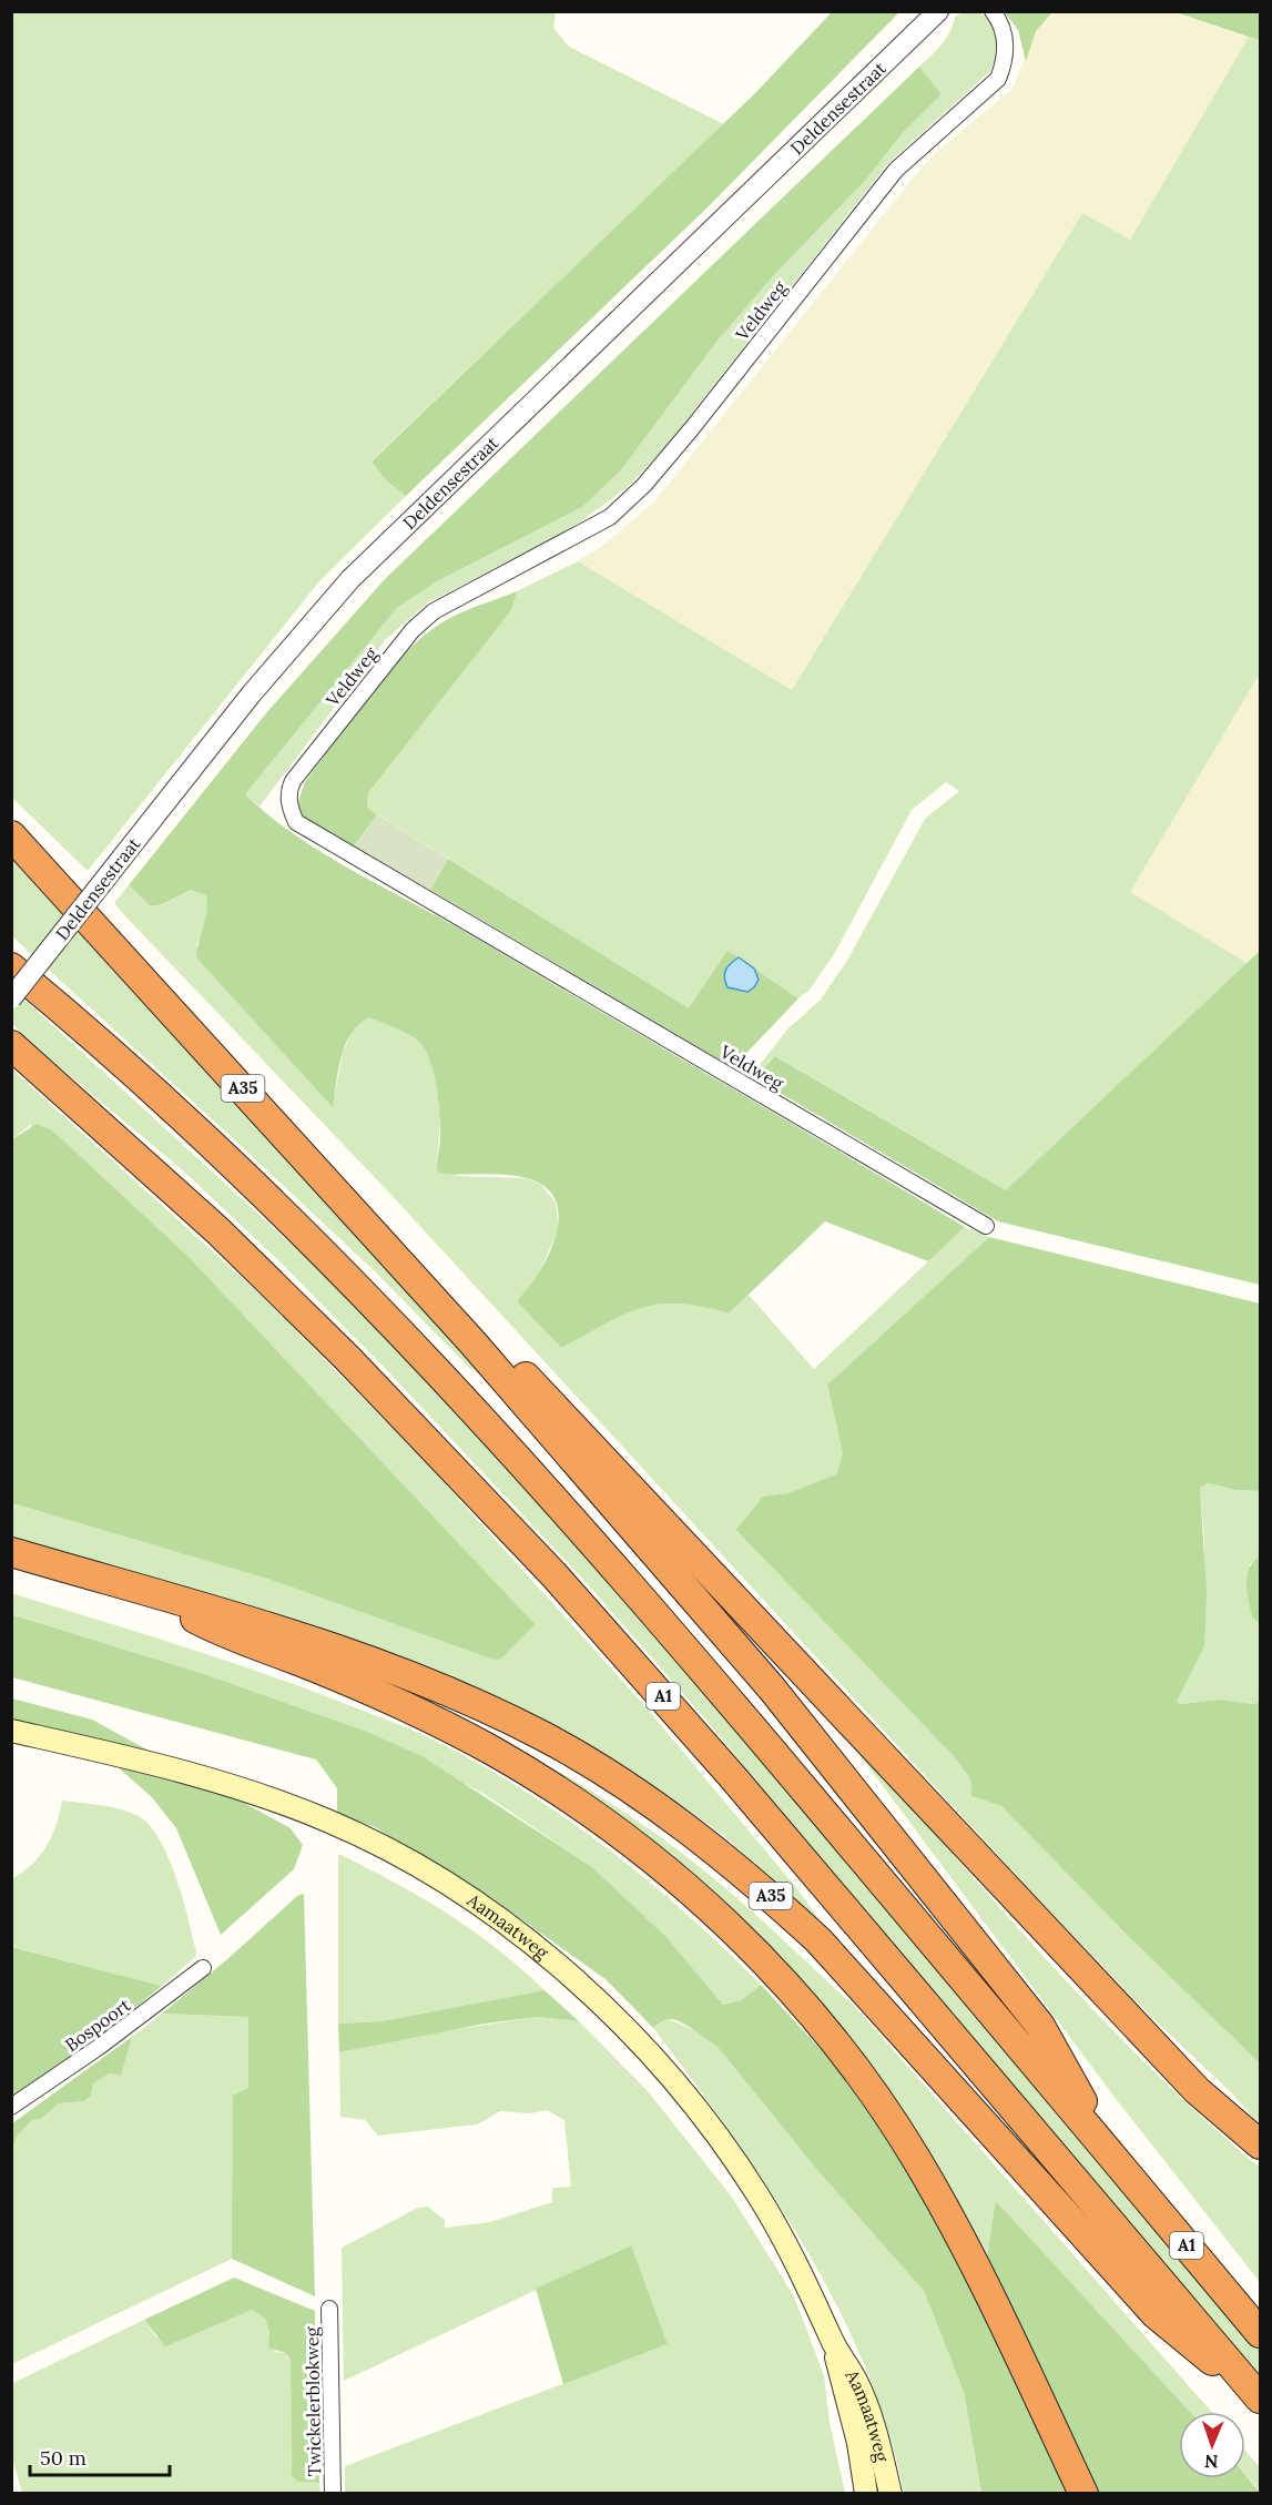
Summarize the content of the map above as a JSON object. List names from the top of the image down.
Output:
{
  "streets": {
    "highway": ["A35", "A1"],
    "main road": ["Aamaatweg"],
    "street": [
      "Deldensestraat",
      "Veldweg",
      "Bospoort",
      "Twickelerblokweg"
    ]
  },
  "crossings": [
    ["A35", "A1"]
  ],
  "scale_bar": "50 m",
  "north": "bottom"
}
